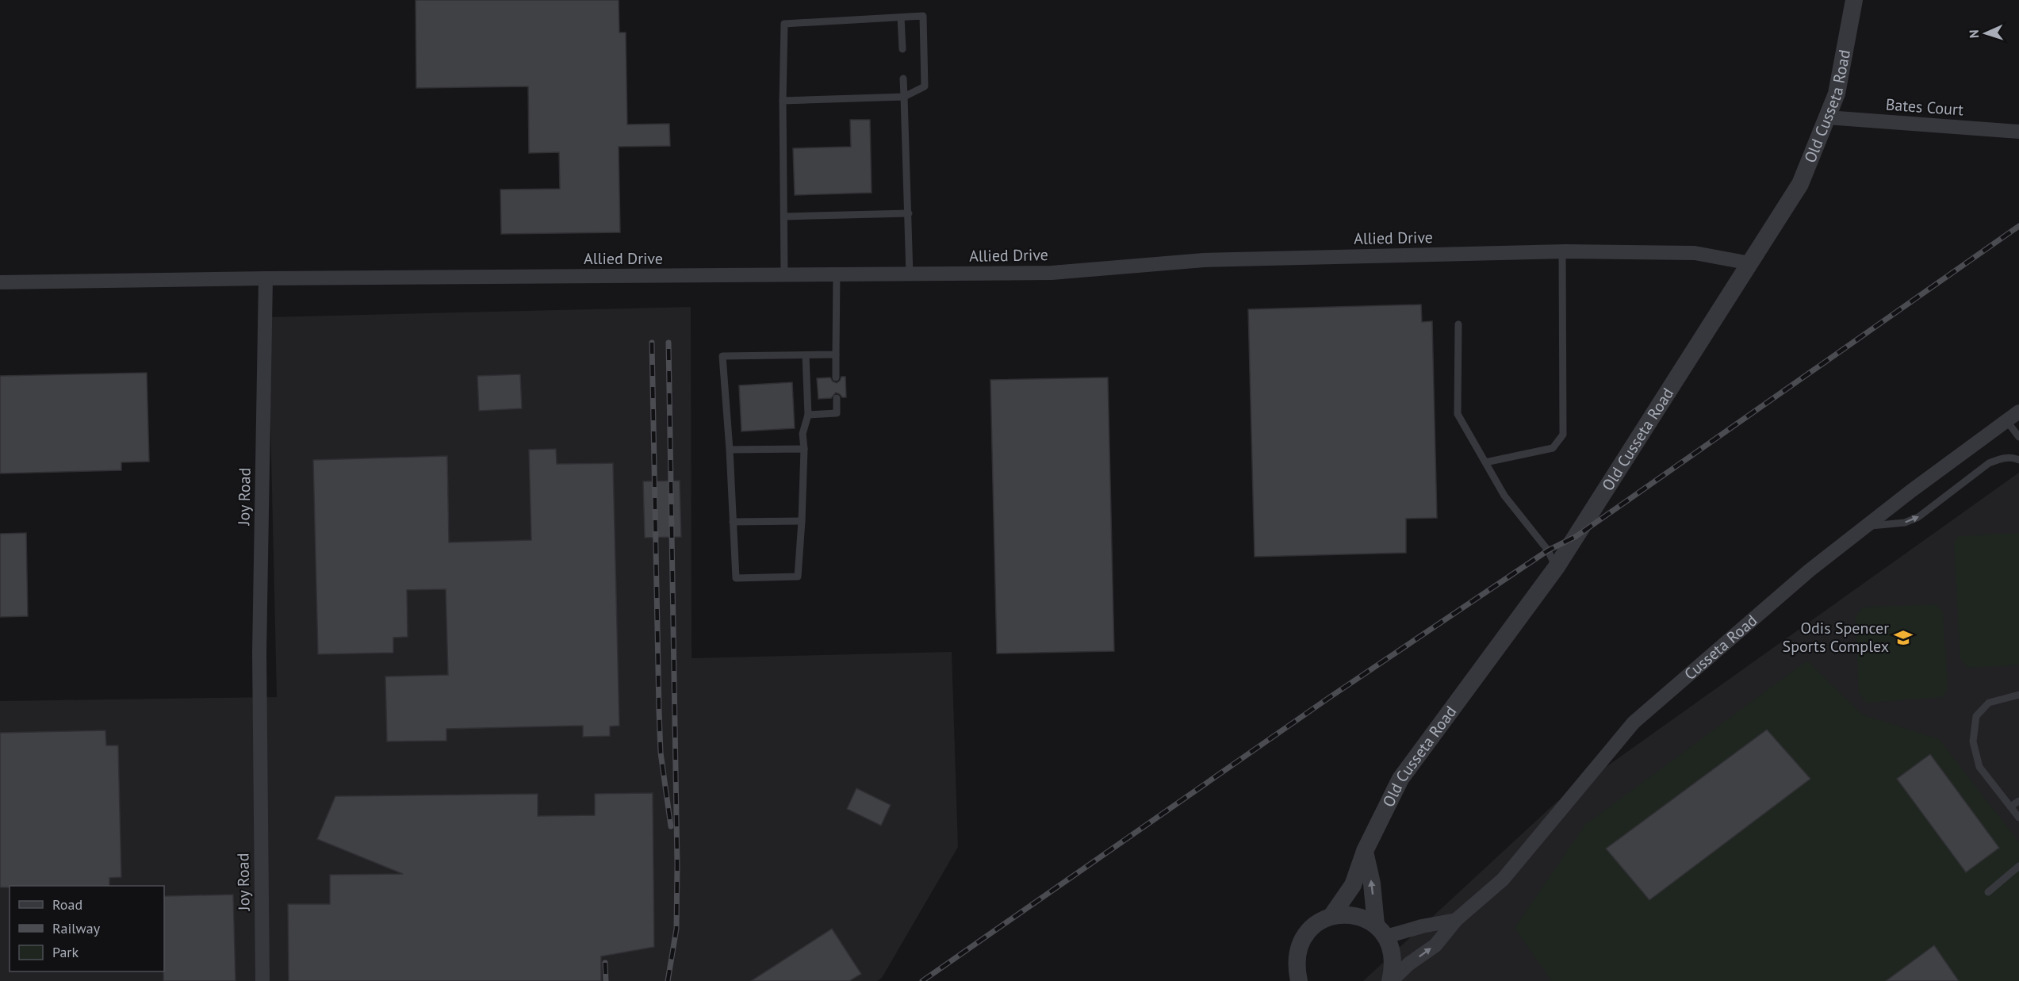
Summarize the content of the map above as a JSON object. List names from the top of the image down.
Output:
{
  "streets": {
    "street": [
      "Old Cusseta Road",
      "Bates Court",
      "Allied Drive",
      "Joy Road",
      "Cusseta Road"
    ]
  },
  "crossings": [
    ["Old Cusseta Road", "Bates Court"],
    ["Old Cusseta Road", "Allied Drive"],
    ["Allied Drive", "Joy Road"]
  ],
  "places": {
    "school or university": ["Odis Spencer Sports Complex"]
  },
  "legend": ["Road", "Railway", "Park"],
  "north": "left"
}
